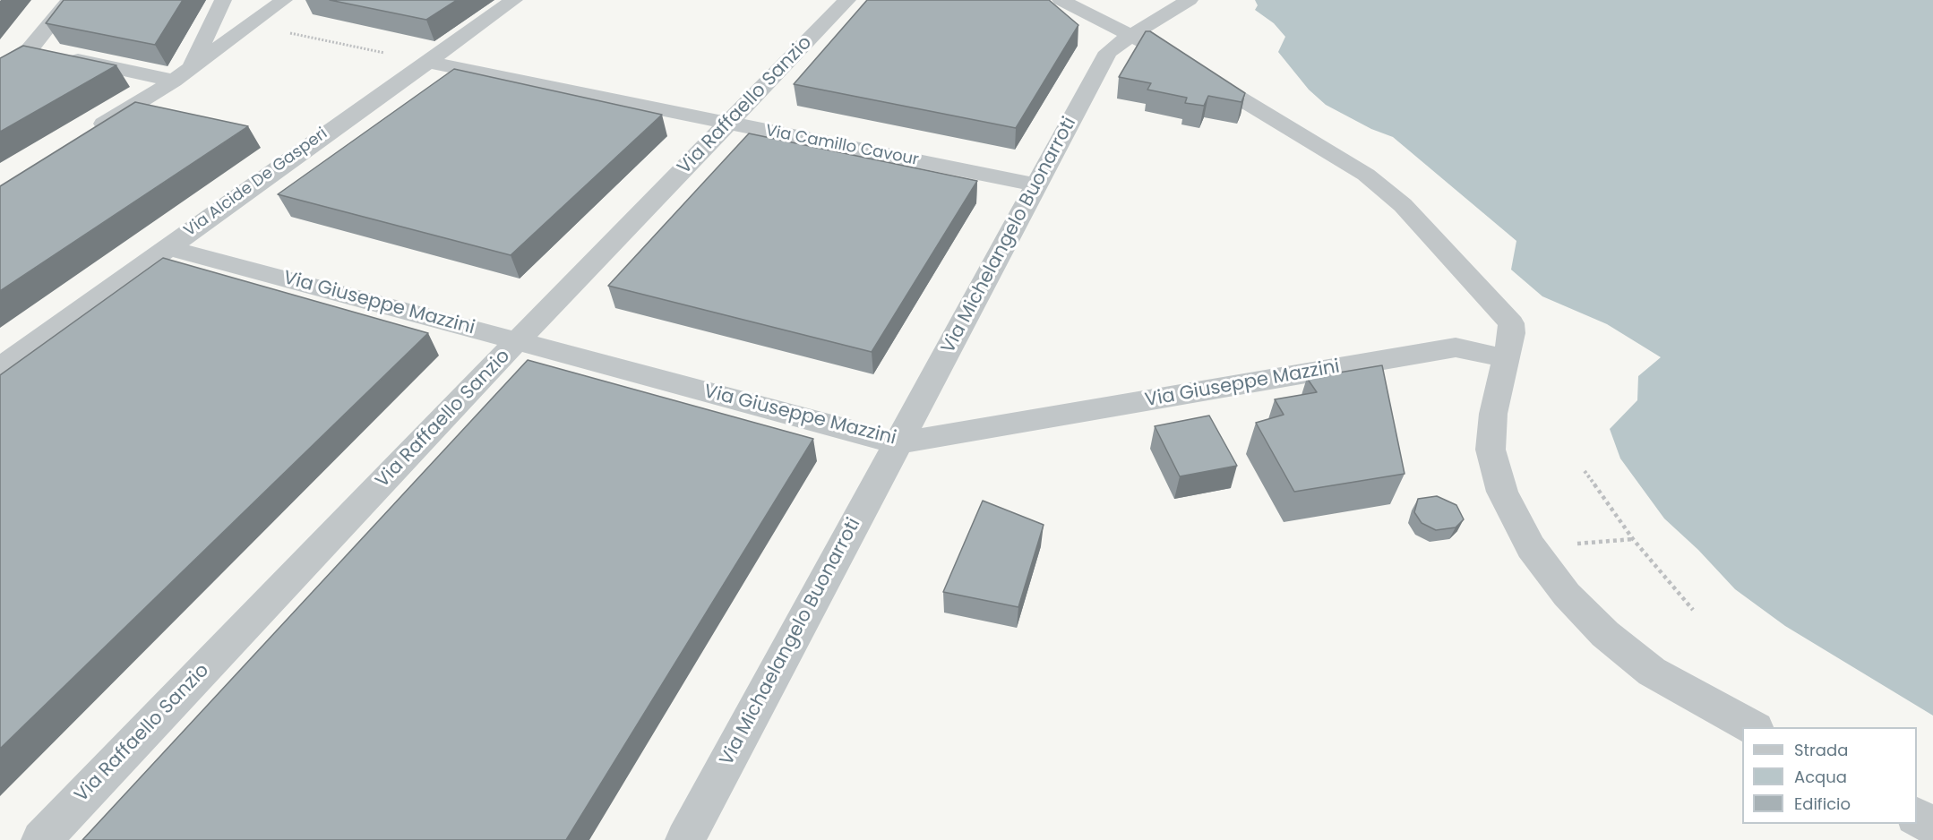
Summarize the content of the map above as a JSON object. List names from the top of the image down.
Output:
{
  "streets": {
    "street": [
      "Via Raffaello Sanzio",
      "Via Camillo Cavour",
      "Via Alcide De Gasperi",
      "Via Michelangelo Buonarroti",
      "Via Giuseppe Mazzini",
      "Via Michaelangelo Buonarroti"
    ]
  },
  "crossings": [
    ["Via Raffaello Sanzio", "Via Camillo Cavour"],
    ["Via Raffaello Sanzio", "Via Giuseppe Mazzini"],
    ["Via Camillo Cavour", "Via Alcide De Gasperi"],
    ["Via Camillo Cavour", "Via Michelangelo Buonarroti"],
    ["Via Alcide De Gasperi", "Via Giuseppe Mazzini"],
    ["Via Michelangelo Buonarroti", "Via Giuseppe Mazzini"],
    ["Via Michelangelo Buonarroti", "Via Michaelangelo Buonarroti"],
    ["Via Giuseppe Mazzini", "Via Michaelangelo Buonarroti"]
  ],
  "legend": ["Strada", "Acqua", "Edificio"]
}
